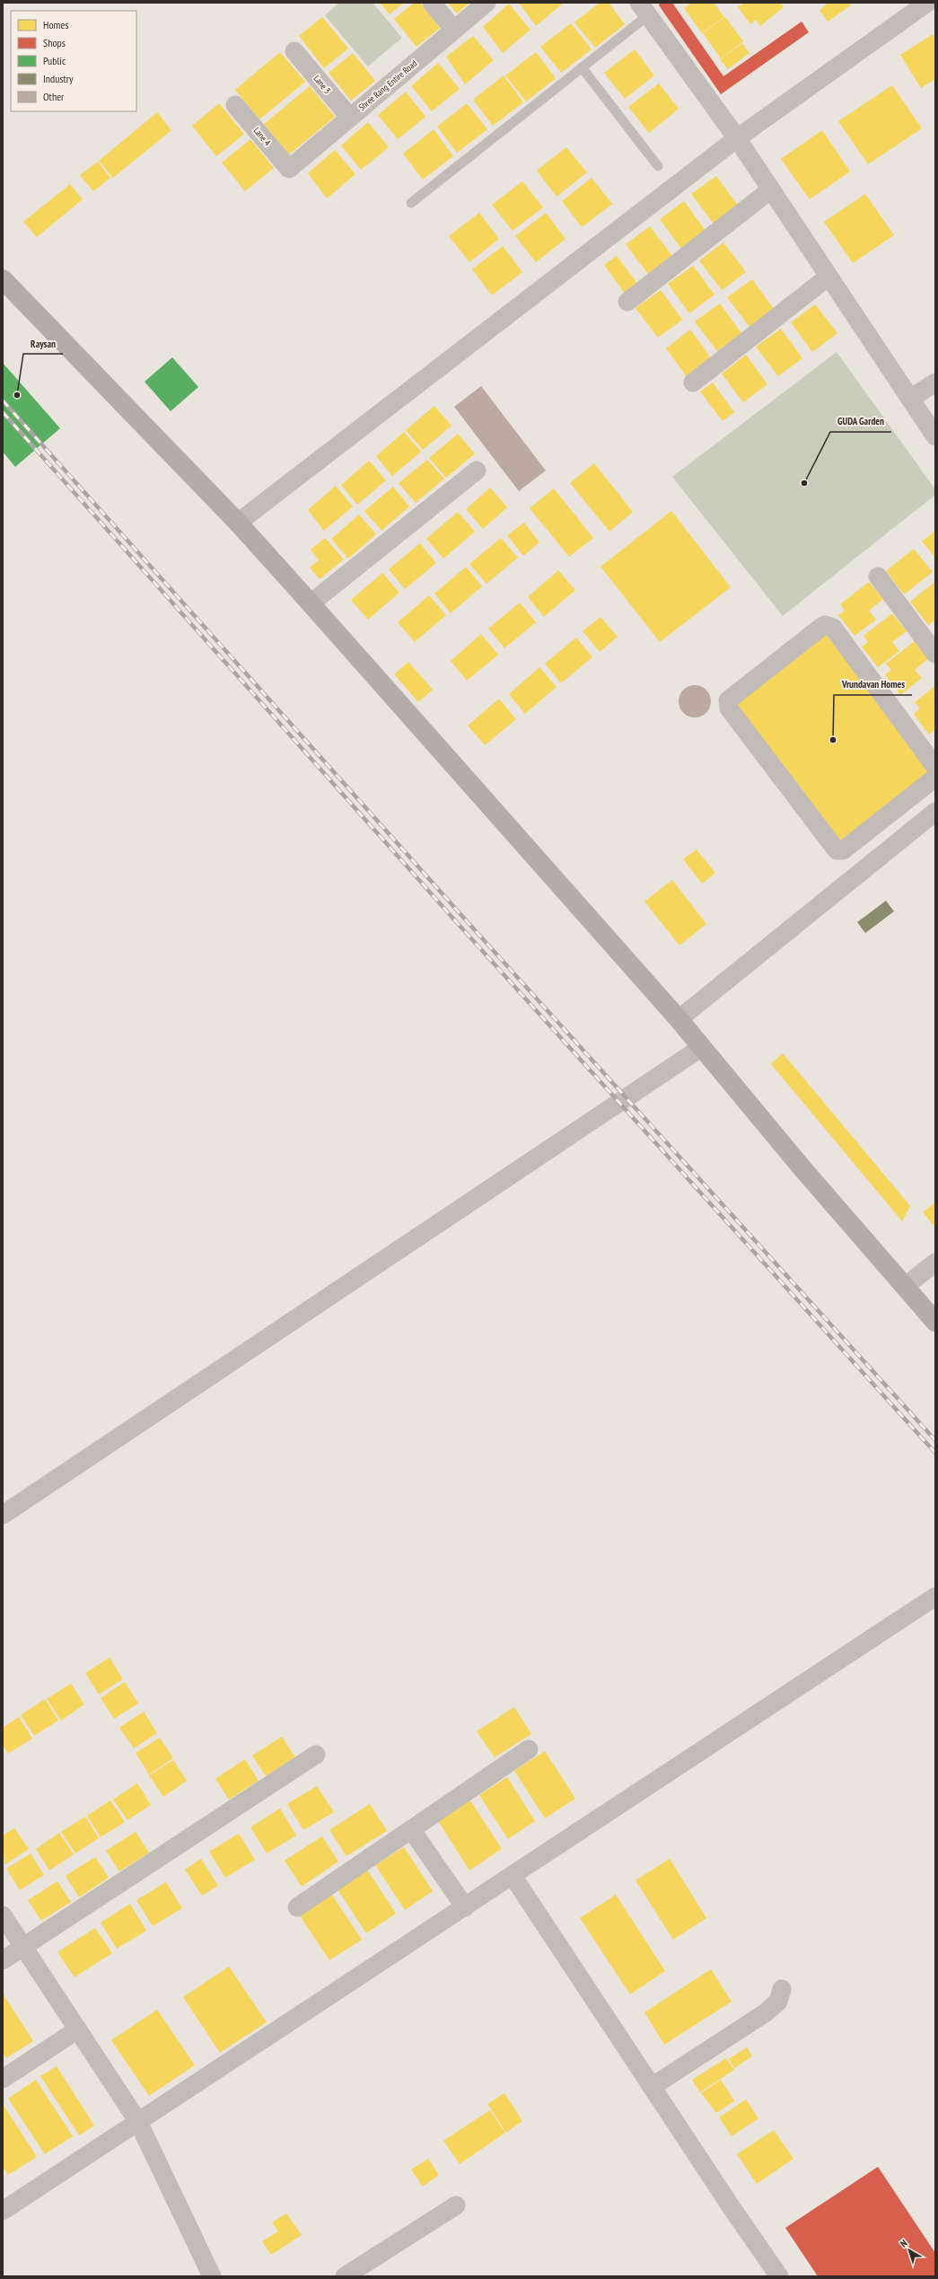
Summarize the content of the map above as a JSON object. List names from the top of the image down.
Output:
{
  "streets": {
    "street": ["Lane 3", "Shree Rang Entire Road", "Lane 4"]
  },
  "crossings": [
    ["Lane 3", "Shree Rang Entire Road"],
    ["Shree Rang Entire Road", "Lane 4"]
  ],
  "places": ["Raysan", "GUDA Garden", "Vrundavan Homes"],
  "legend": [
    "Homes",
    "Shops",
    "Public",
    "Industry",
    "Other"
  ],
  "north": "top left"
}
